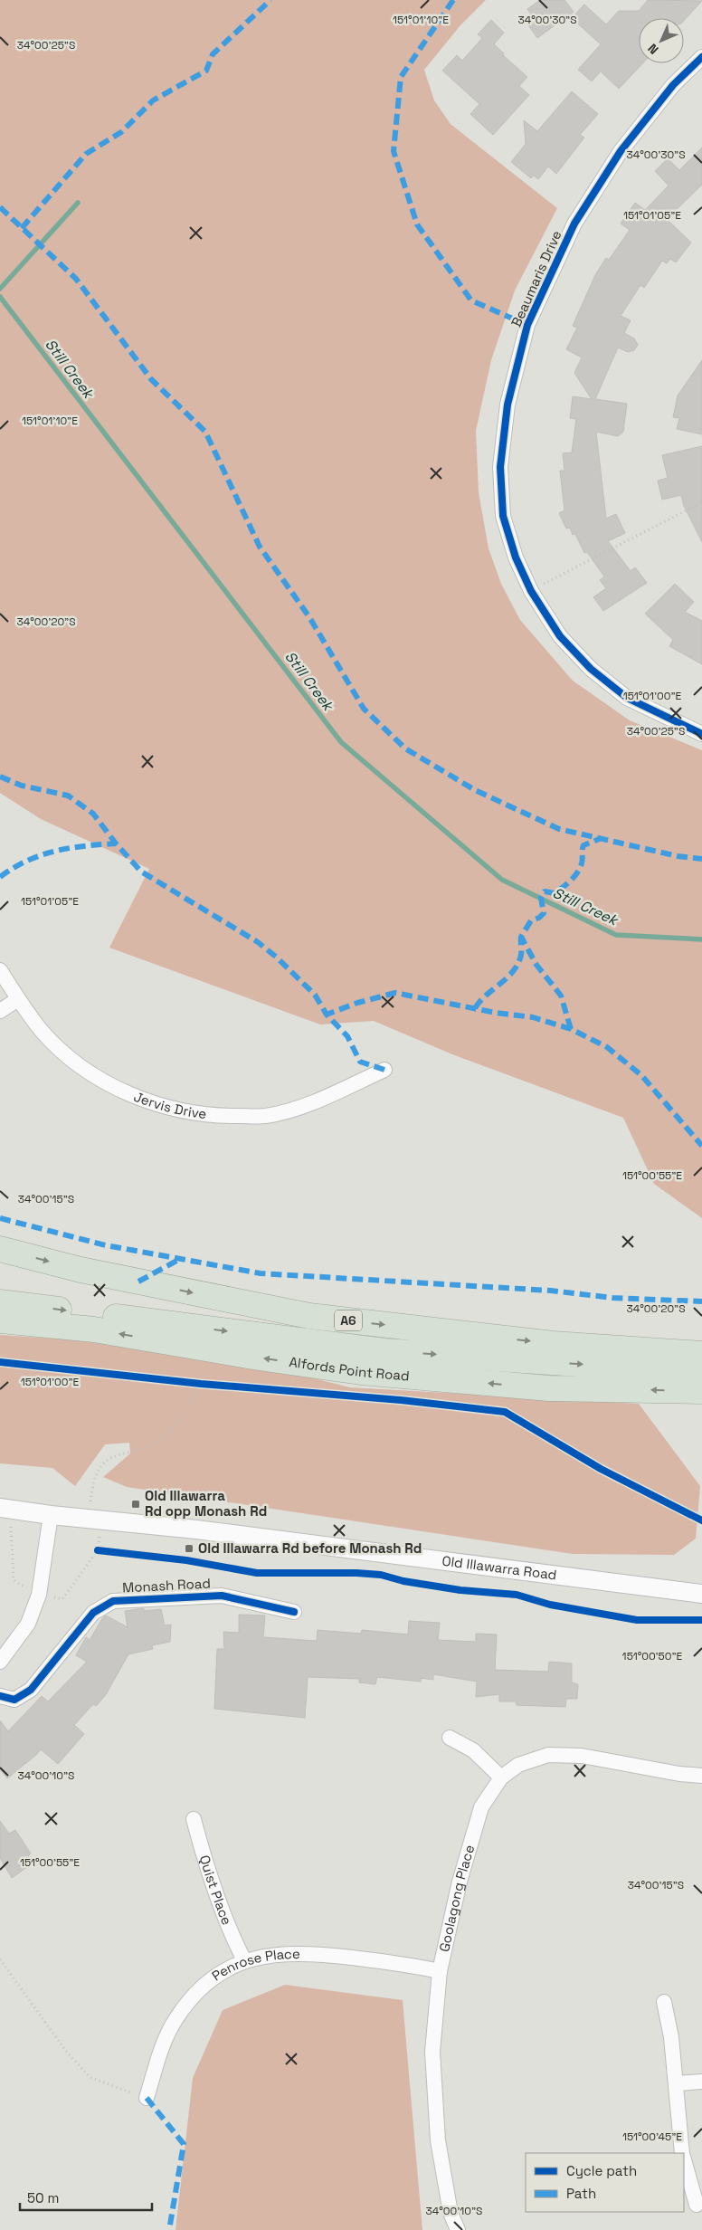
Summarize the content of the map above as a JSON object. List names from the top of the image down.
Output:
{
  "streets": {
    "highway": ["A6", "Alfords Point Road"],
    "street": [
      "Beaumaris Drive",
      "Jervis Drive",
      "Old Illawarra Road",
      "Monash Road",
      "Quist Place",
      "Goolagong Place",
      "Penrose Place"
    ]
  },
  "crossings": [
    ["Quist Place", "Penrose Place"],
    ["Goolagong Place", "Penrose Place"]
  ],
  "water": ["Still Creek"],
  "places": {
    "transit": ["Old Illawarra Rd opp Monash Rd", "Old Illawarra Rd before Monash Rd"]
  },
  "legend": ["Cycle path", "Path"],
  "scale_bar": "50 m",
  "north": "bottom left",
  "coordinates": [
    "151°01'10\"E",
    "34°00'30\"S",
    "34°00'25\"S",
    "151°01'05\"E",
    "34°00'20\"S",
    "151°01'00\"E",
    "151°00'55\"E",
    "34°00'15\"S",
    "151°00'50\"E",
    "34°00'10\"S",
    "151°00'45\"E"
  ]
}
